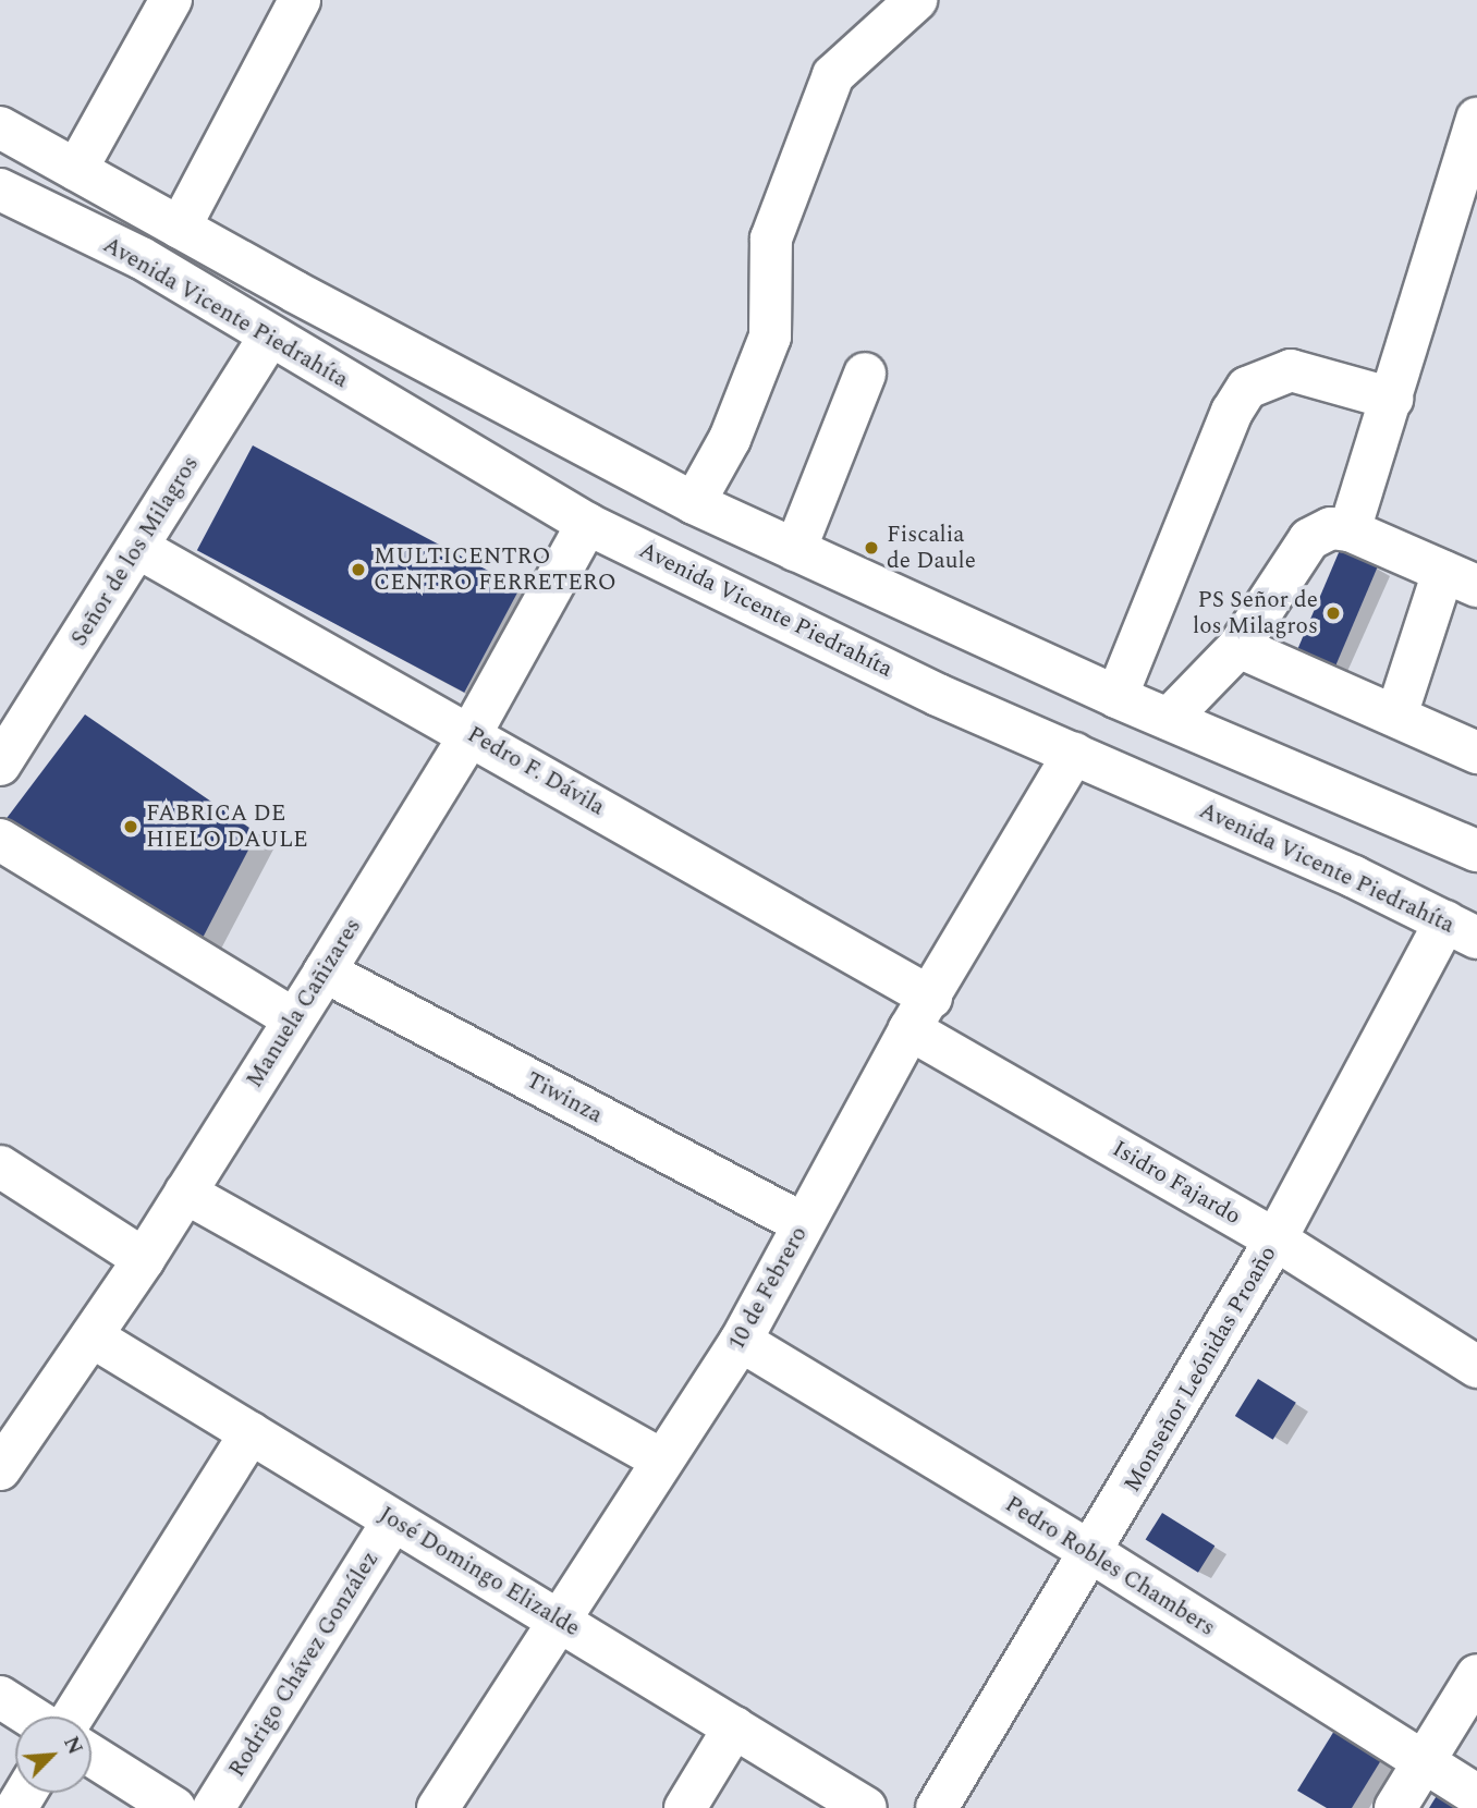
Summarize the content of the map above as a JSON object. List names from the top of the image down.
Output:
{
  "streets": {
    "street": [
      "Avenida Vicente Piedrahíta",
      "Señor de los Milagros",
      "Pedro F. Dávila",
      "Manuela Cañizares",
      "Tiwinza",
      "Isidro Fajardo",
      "10 de Febrero",
      "Monseñor Leónidas Proaño",
      "Pedro Robles Chambers",
      "José Domingo Elizalde",
      "Rodrigo Chávez González"
    ]
  },
  "crossings": [
    ["Avenida Vicente Piedrahíta", "Señor de los Milagros"],
    ["Avenida Vicente Piedrahíta", "Manuela Cañizares"],
    ["Avenida Vicente Piedrahíta", "10 de Febrero"],
    ["Avenida Vicente Piedrahíta", "Monseñor Leónidas Proaño"],
    ["Señor de los Milagros", "Pedro F. Dávila"],
    ["Pedro F. Dávila", "Manuela Cañizares"],
    ["Pedro F. Dávila", "Isidro Fajardo"],
    ["Pedro F. Dávila", "10 de Febrero"],
    ["Manuela Cañizares", "Tiwinza"],
    ["Manuela Cañizares", "José Domingo Elizalde"],
    ["Tiwinza", "10 de Febrero"],
    ["Isidro Fajardo", "10 de Febrero"],
    ["Isidro Fajardo", "Monseñor Leónidas Proaño"],
    ["10 de Febrero", "Pedro Robles Chambers"],
    ["10 de Febrero", "José Domingo Elizalde"],
    ["Monseñor Leónidas Proaño", "Pedro Robles Chambers"],
    ["José Domingo Elizalde", "Rodrigo Chávez González"]
  ],
  "places": [
    "Fiscalia de Daule",
    "MULTICENTRO CENTRO FERRETERO",
    "PS Señor de los Milagros",
    "FABRICA DE HIELO DAULE"
  ],
  "north": "top right"
}
